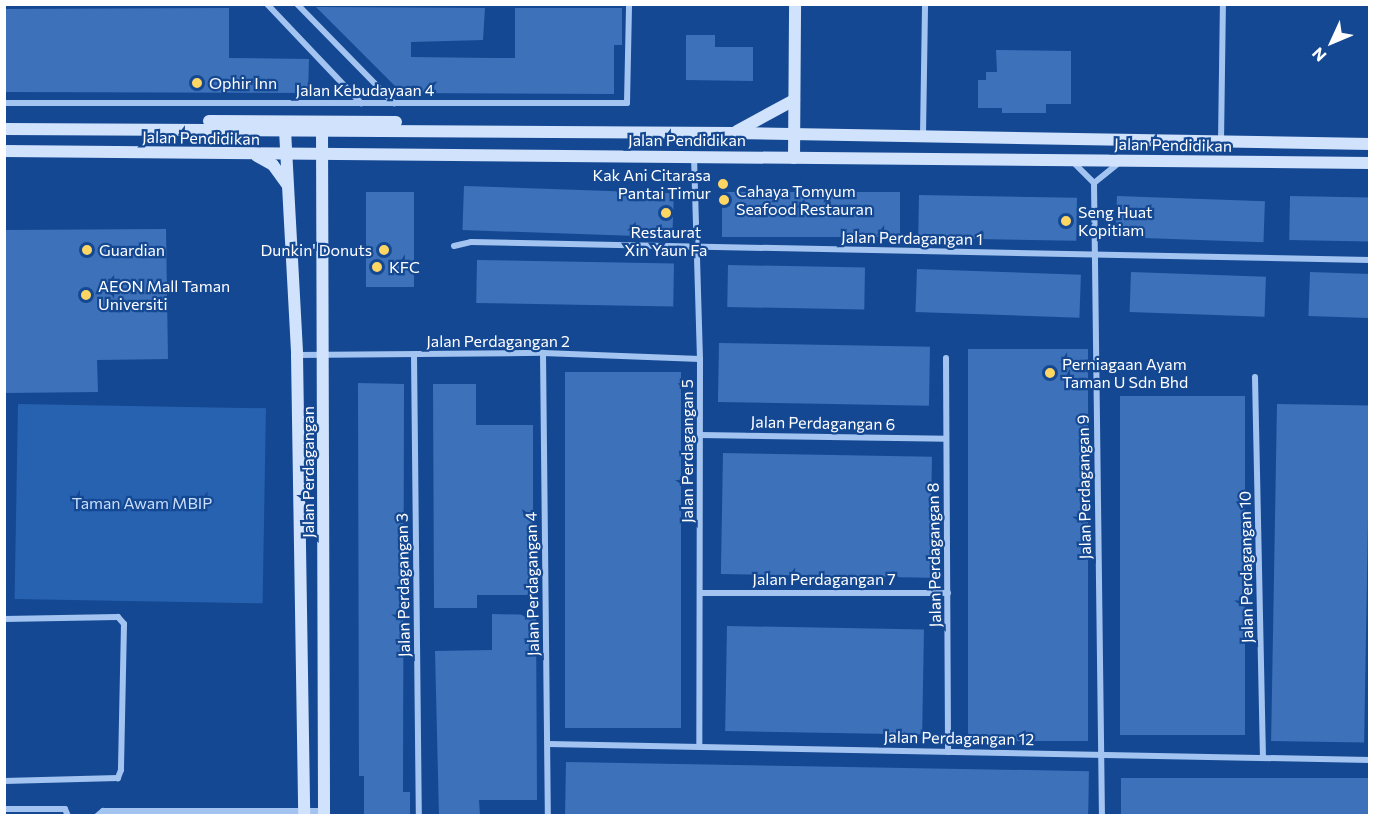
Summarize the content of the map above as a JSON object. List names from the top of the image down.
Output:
{
  "streets": {
    "main road": ["Jalan Pendidikan", "Jalan Perdagangan"],
    "street": [
      "Jalan Kebudayaan 4",
      "Jalan Perdagangan 1",
      "Jalan Perdagangan 2",
      "Jalan Perdagangan 6",
      "Jalan Perdagangan 5",
      "Jalan Perdagangan 9",
      "Jalan Perdagangan 8",
      "Jalan Perdagangan 10",
      "Jalan Perdagangan 7",
      "Jalan Perdagangan 4",
      "Jalan Perdagangan 3",
      "Jalan Perdagangan 12"
    ]
  },
  "crossings": [
    ["Jalan Pendidikan", "Jalan Perdagangan 5"],
    ["Jalan Pendidikan", "Jalan Perdagangan"],
    ["Jalan Perdagangan 1", "Jalan Perdagangan 5"],
    ["Jalan Perdagangan 1", "Jalan Perdagangan 9"],
    ["Jalan Perdagangan 2", "Jalan Perdagangan 5"],
    ["Jalan Perdagangan 2", "Jalan Perdagangan"],
    ["Jalan Perdagangan 2", "Jalan Perdagangan 4"],
    ["Jalan Perdagangan 2", "Jalan Perdagangan 3"],
    ["Jalan Perdagangan 6", "Jalan Perdagangan 5"],
    ["Jalan Perdagangan 6", "Jalan Perdagangan 8"],
    ["Jalan Perdagangan 5", "Jalan Perdagangan 7"],
    ["Jalan Perdagangan 5", "Jalan Perdagangan 12"],
    ["Jalan Perdagangan 9", "Jalan Perdagangan 12"],
    ["Jalan Perdagangan 8", "Jalan Perdagangan 7"],
    ["Jalan Perdagangan 8", "Jalan Perdagangan 12"],
    ["Jalan Perdagangan 10", "Jalan Perdagangan 12"],
    ["Jalan Perdagangan 4", "Jalan Perdagangan 12"]
  ],
  "parks": ["Taman Awam MBIP"],
  "places": [
    "Ophir Inn",
    "Kak Ani Citarasa Pantai Timur",
    "Cahaya Tomyum Seafood Restauran",
    "Restaurat Xin Yaun Fa",
    "Seng Huat Kopitiam",
    "Guardian",
    "Dunkin' Donuts",
    "KFC",
    "AEON Mall Taman Universiti",
    "Perniagaan Ayam Taman U Sdn Bhd"
  ],
  "north": "bottom left"
}
